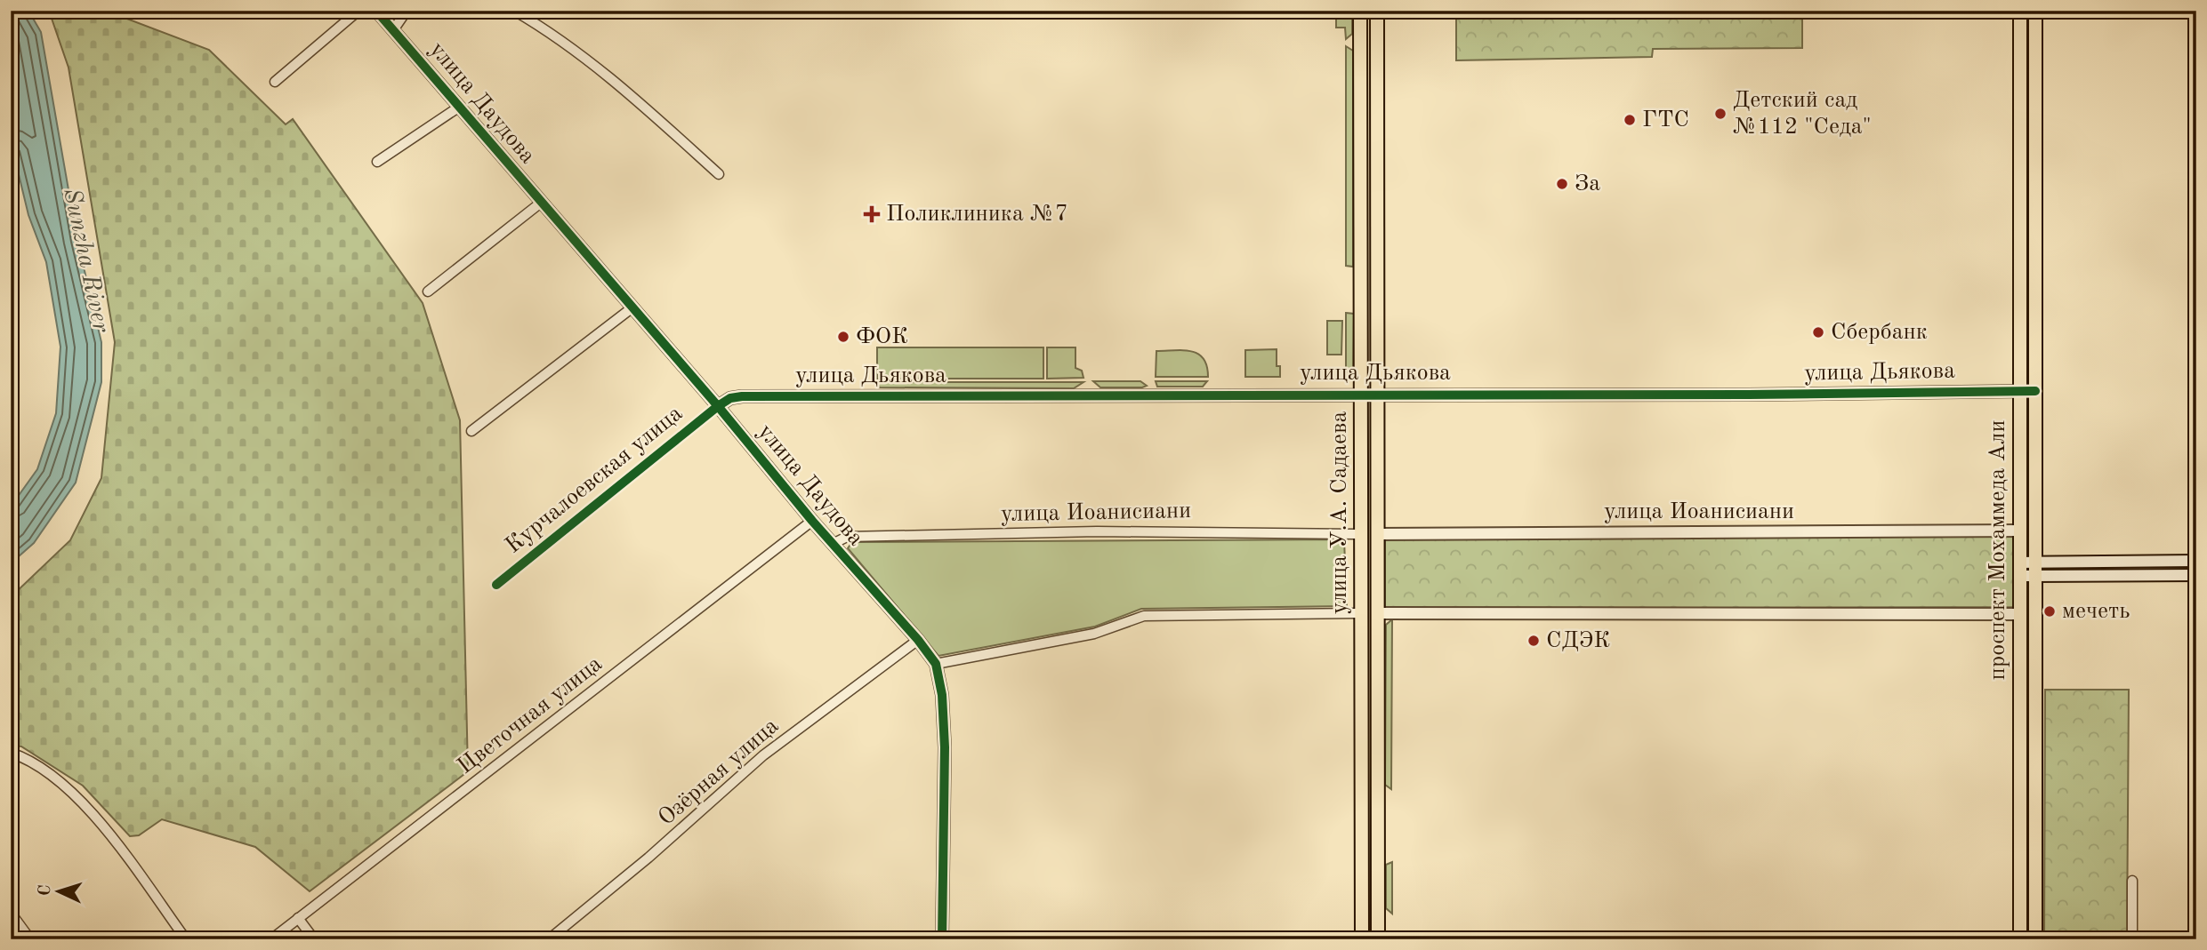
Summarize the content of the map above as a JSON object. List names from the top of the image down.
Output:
{
  "streets": {
    "main road": ["улица У.А. Садаева", "проспект Мохаммеда Али"],
    "street": [
      "улица Даудова",
      "улица Дьякова",
      "Курчалоевская улица",
      "улица Иоанисиани",
      "Цветочная улица",
      "Озёрная улица"
    ]
  },
  "crossings": [
    ["улица Даудова", "улица Дьякова"],
    ["улица Даудова", "Курчалоевская улица"],
    ["улица Даудова", "улица Иоанисиани"],
    ["улица Даудова", "Цветочная улица"],
    ["улица Даудова", "Озёрная улица"],
    ["улица Дьякова", "Курчалоевская улица"],
    ["улица Дьякова", "улица У.А. Садаева"],
    ["улица Дьякова", "проспект Мохаммеда Али"],
    ["улица Иоанисиани", "улица У.А. Садаева"],
    ["улица Иоанисиани", "проспект Мохаммеда Али"]
  ],
  "water": ["Sunzha River"],
  "places": {
    "other": [
      "Детский сад №112 \"Седа\"",
      "ГТС",
      "За",
      "Сбербанк",
      "ФОК",
      "мечеть",
      "СДЭК"
    ],
    "health": ["Поликлиника №7"]
  },
  "north": "left"
}
